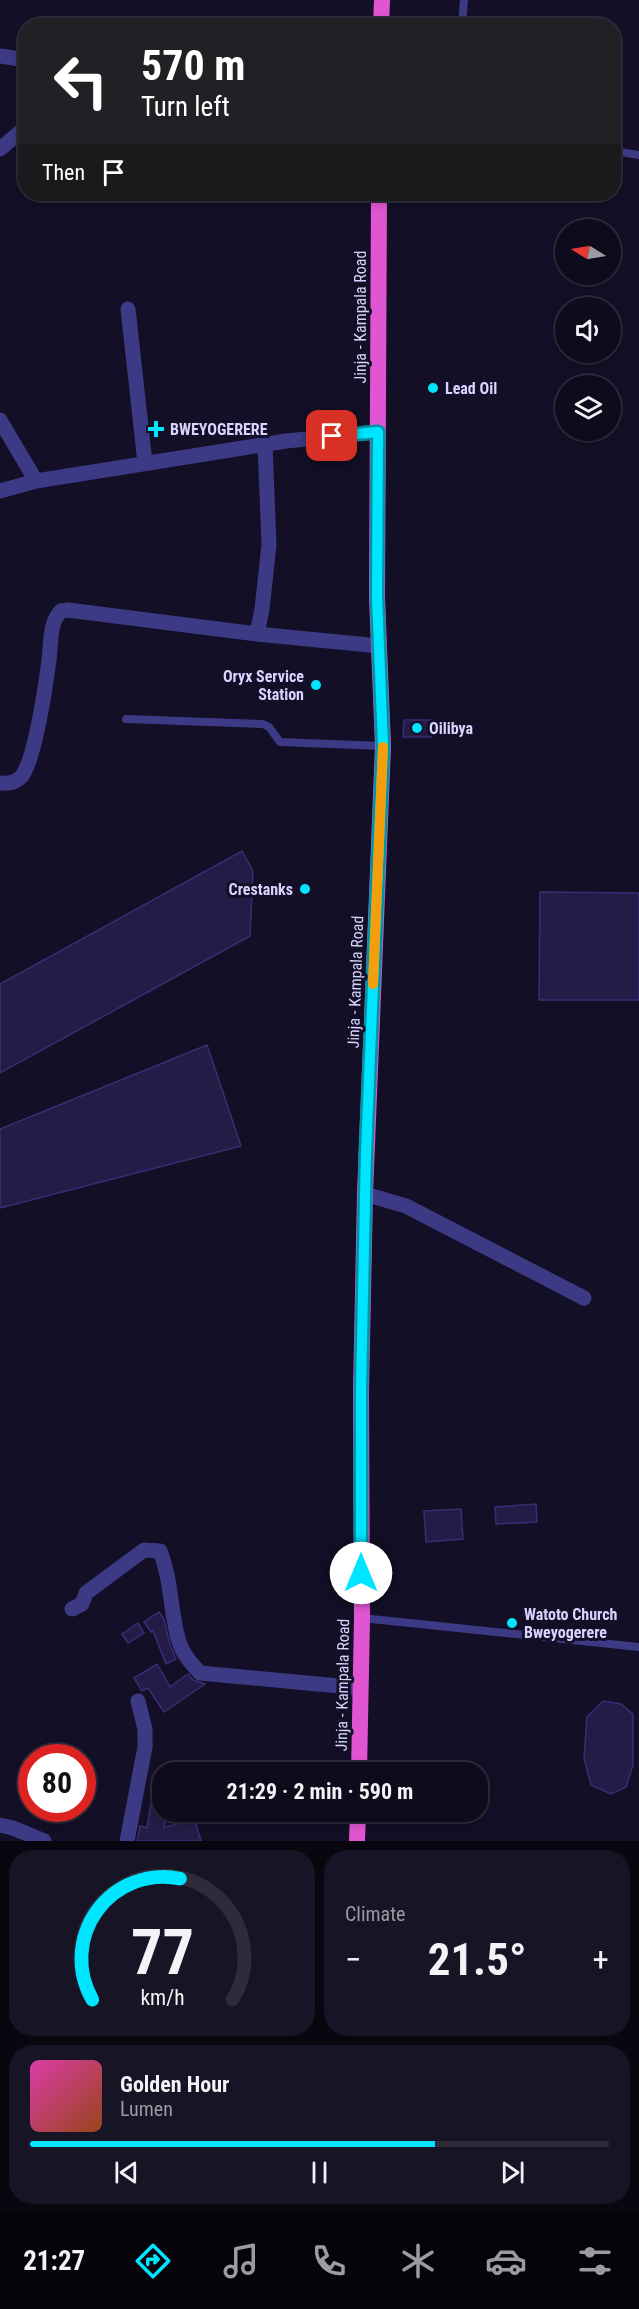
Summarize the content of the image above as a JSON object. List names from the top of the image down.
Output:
{
  "streets": {
    "highway": ["Jinja - Kampala Road"]
  },
  "places": {
    "other": [
      "Lead Oil",
      "Oryx Service Station",
      "Oilibya",
      "Crestanks",
      "Watoto Church Bweyogerere"
    ],
    "health": ["BWEYOGERERE"]
  },
  "north": "left",
  "page": {
    "turn": ["570 m", "Turn left"],
    "then": "Then",
    "limit": "80",
    "trip": "21:29 · 2 min · 590 m",
    "tile": "Climate",
    "heat": ["−", "21.5°", "+"],
    "song": ["Golden Hour", "Lumen"],
    "tabs": "21:27",
    "gauge": ["77", "km/h"]
  }
}
